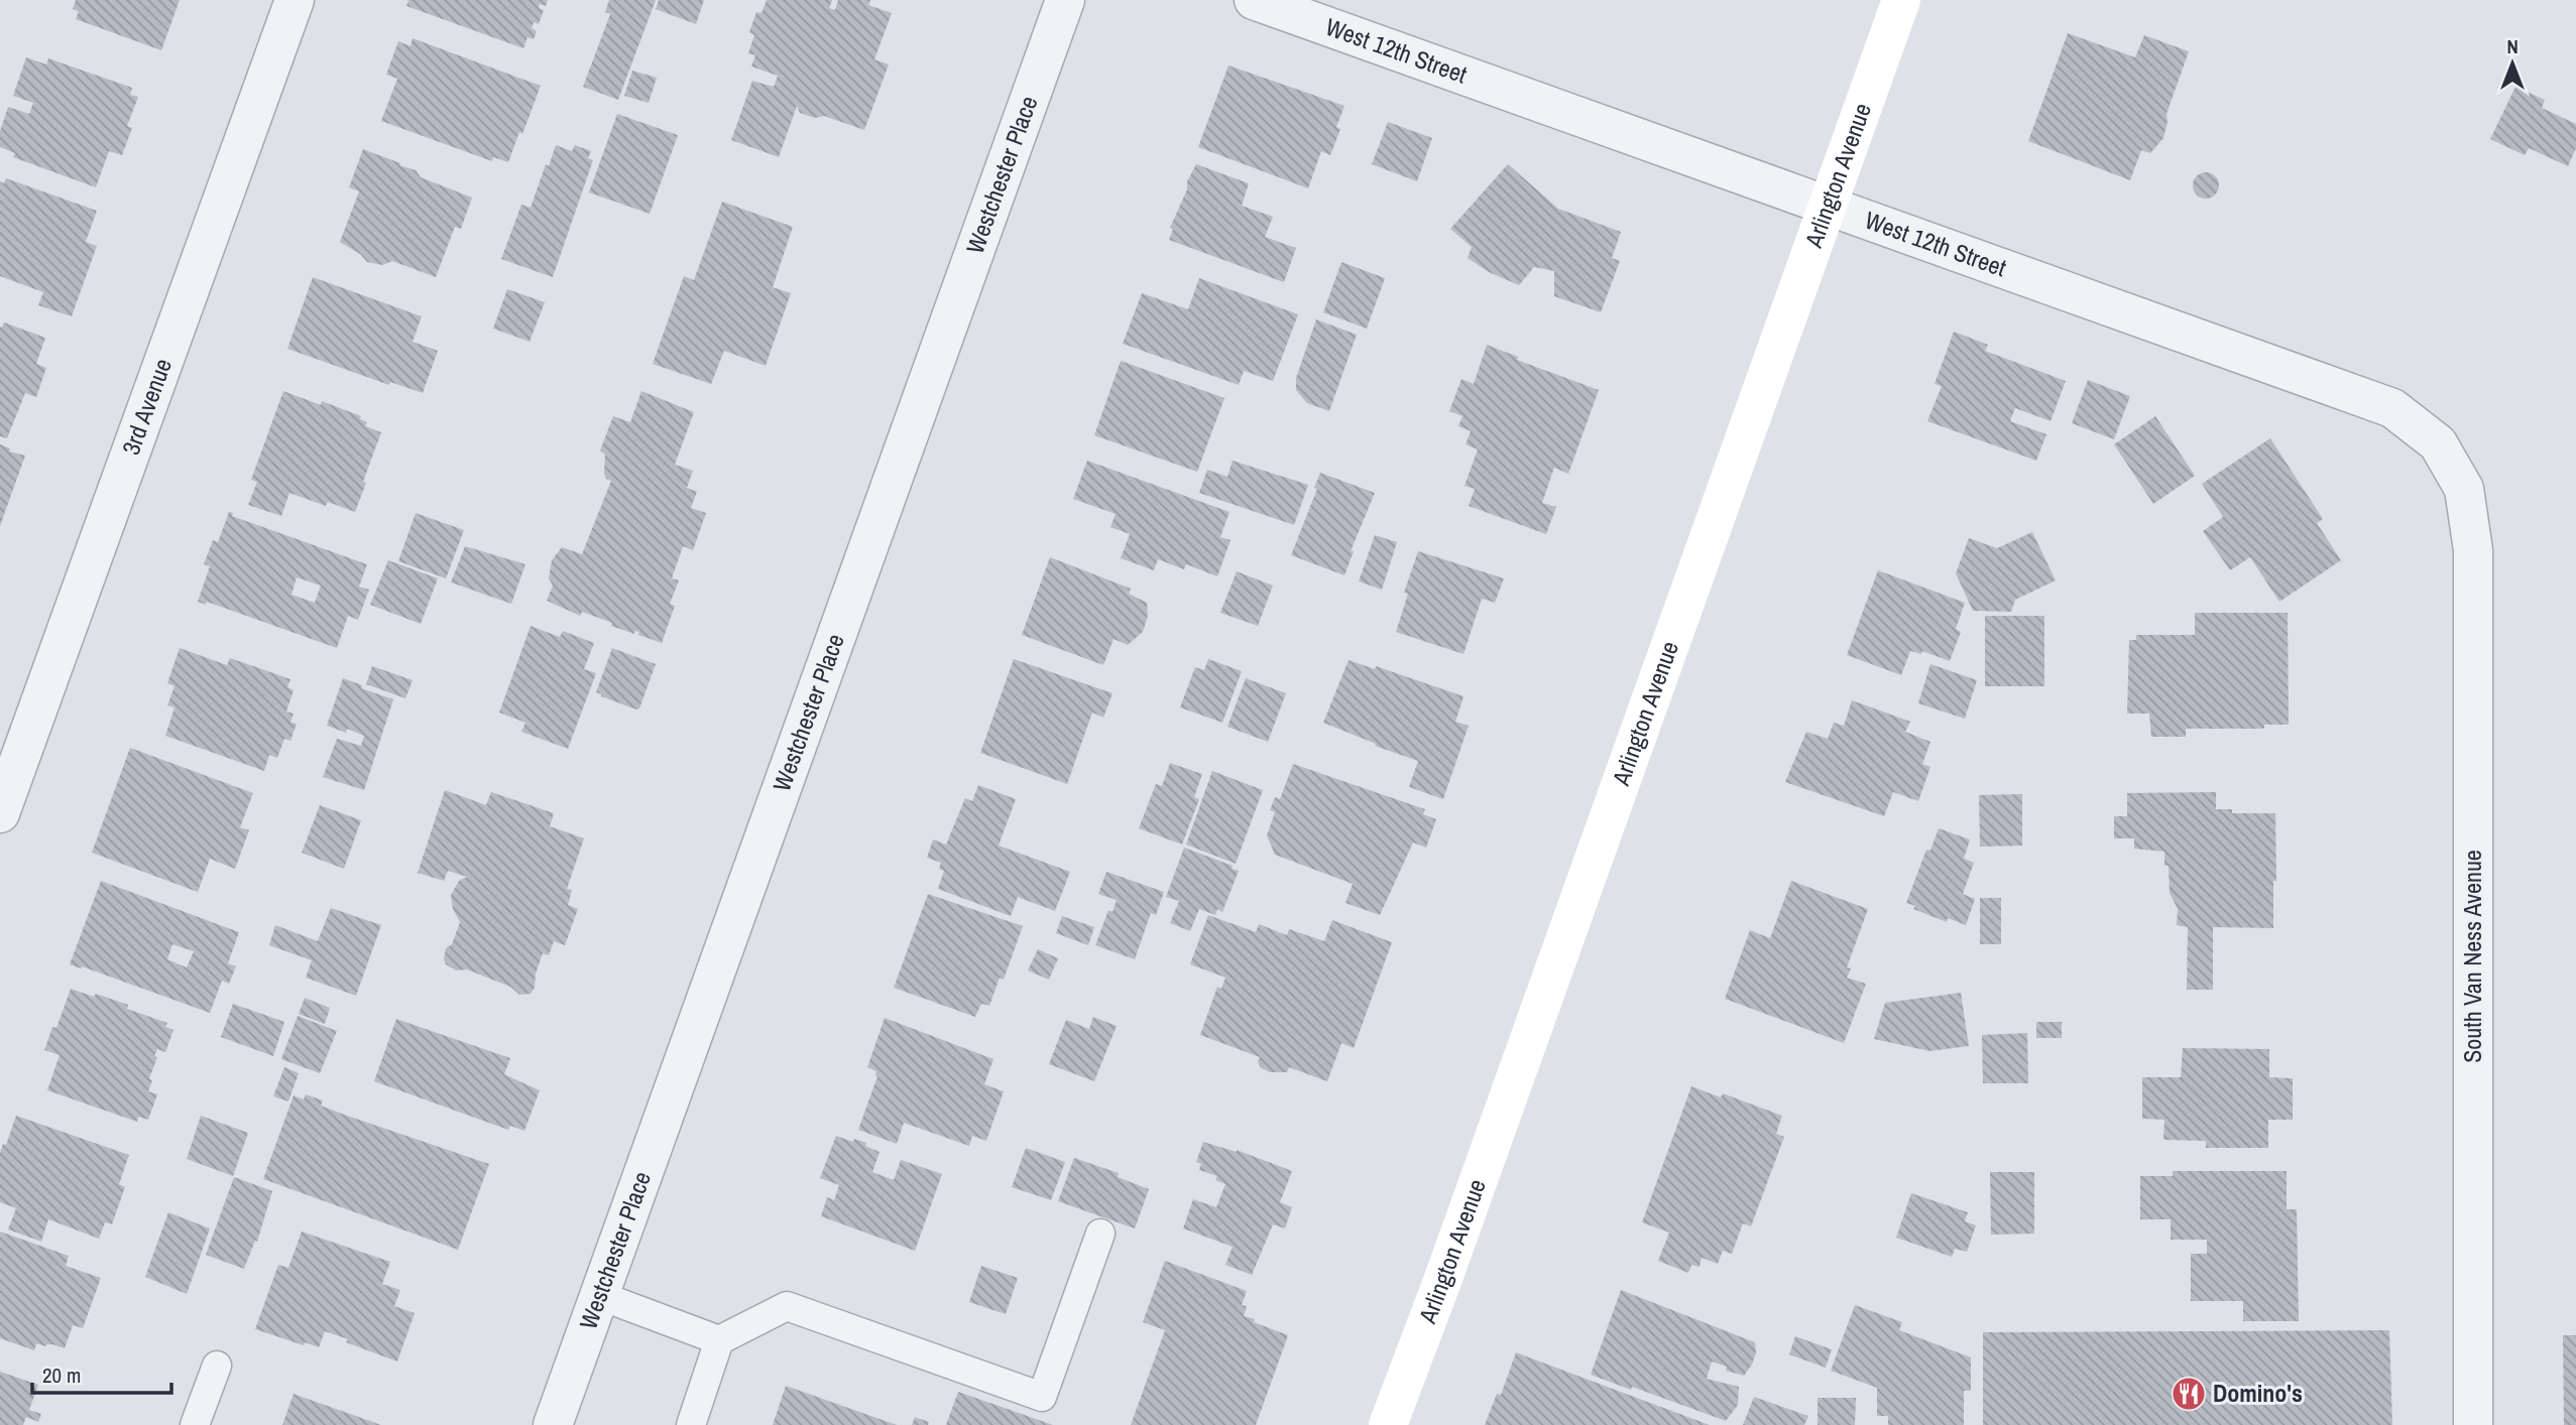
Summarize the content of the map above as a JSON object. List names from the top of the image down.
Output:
{
  "streets": {
    "main road": ["Arlington Avenue"],
    "street": [
      "West 12th Street",
      "Westchester Place",
      "3rd Avenue",
      "South Van Ness Avenue"
    ]
  },
  "crossings": [
    ["West 12th Street", "Arlington Avenue"],
    ["West 12th Street", "South Van Ness Avenue"]
  ],
  "places": {
    "restaurant": ["Domino's"]
  },
  "scale_bar": "20 m",
  "north": "top"
}
